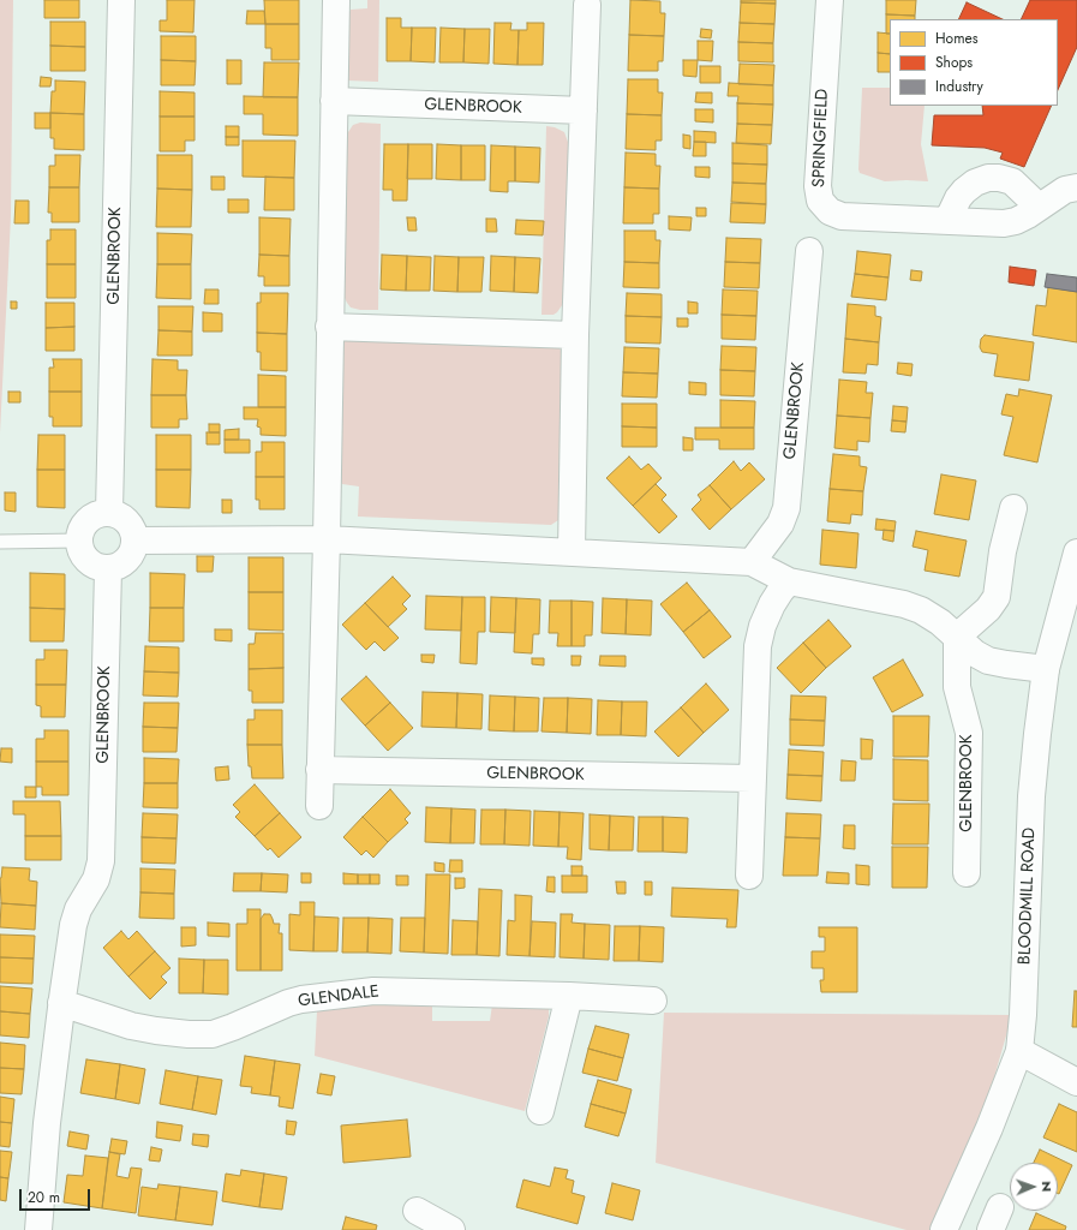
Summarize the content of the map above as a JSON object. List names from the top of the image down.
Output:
{
  "streets": {
    "street": [
      "GLENBROOK",
      "SPRINGFIELD",
      "BLOODMILL ROAD",
      "GLENDALE"
    ]
  },
  "crossings": [
    ["GLENBROOK", "GLENDALE"]
  ],
  "legend": ["Homes", "Shops", "Industry"],
  "scale_bar": "20 m",
  "north": "right"
}
